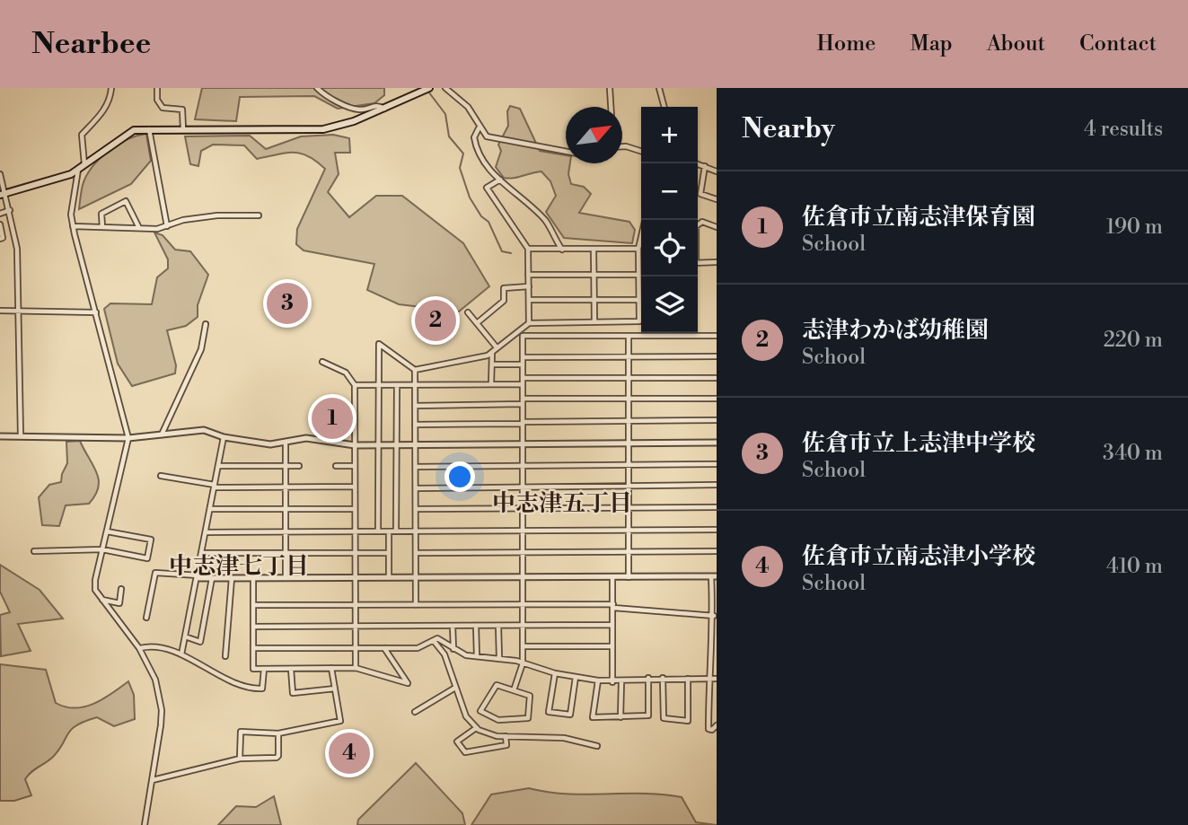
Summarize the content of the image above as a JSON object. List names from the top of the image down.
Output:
{
  "districts": ["中志津五丁目", "中志津七丁目"],
  "north": "top right",
  "page": {
    "header": "Nearbee",
    "nav": [
      "Home",
      "Map",
      "About",
      "Contact"
    ],
    "heading": ["Nearby", "4 results"],
    "map_buttons": ["+", "−"],
    "list": [
      {
        "mark": "1",
        "name": "佐倉市立南志津保育園",
        "note": "School",
        "value": "190 m"
      },
      {
        "mark": "2",
        "name": "志津わかば幼稚園",
        "note": "School",
        "value": "220 m"
      },
      {
        "mark": "3",
        "name": "佐倉市立上志津中学校",
        "note": "School",
        "value": "340 m"
      },
      {
        "mark": "4",
        "name": "佐倉市立南志津小学校",
        "note": "School",
        "value": "410 m"
      }
    ],
    "pins": [
      "3",
      "2",
      "1",
      "4"
    ]
  }
}
